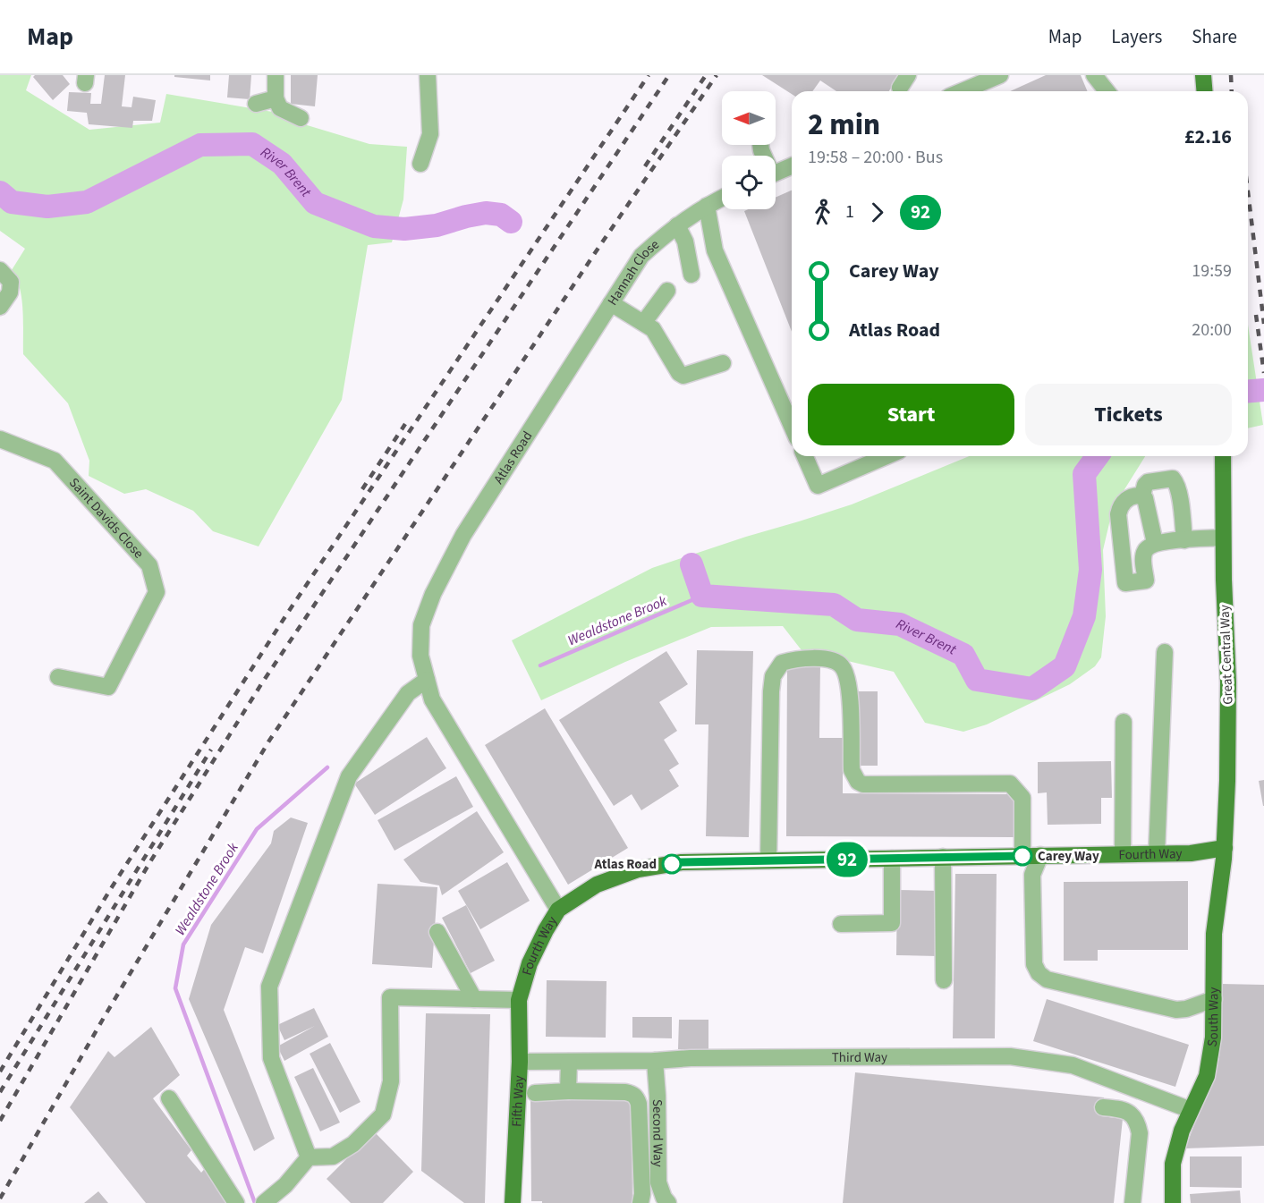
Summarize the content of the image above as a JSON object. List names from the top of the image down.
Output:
{
  "streets": {
    "main road": [
      "Great Central Way",
      "Fourth Way",
      "South Way",
      "Fifth Way"
    ],
    "street": [
      "Hannah Close",
      "Atlas Road",
      "Saint Davids Close",
      "Third Way",
      "Second Way"
    ]
  },
  "crossings": [
    ["Hannah Close", "Atlas Road"],
    ["Atlas Road", "Fourth Way"],
    ["Great Central Way", "Fourth Way"],
    ["Great Central Way", "South Way"],
    ["Fourth Way", "South Way"],
    ["Fourth Way", "Fifth Way"],
    ["South Way", "Third Way"],
    ["Third Way", "Fifth Way"],
    ["Third Way", "Second Way"]
  ],
  "water": ["River Brent", "Wealdstone Brook"],
  "places": ["Carey Way", "Atlas Road"],
  "lines": ["bus line 92"],
  "north": "left",
  "page": {
    "header": "Map",
    "nav": ["Map", "Layers", "Share"],
    "on_map": "92",
    "heading": ["2 min", "19:58 – 20:00 · Bus", "£2.16"],
    "legs": ["1", "92"],
    "list": [
      {
        "name": "Carey Way",
        "value": "19:59"
      },
      {
        "name": "Atlas Road",
        "value": "20:00"
      }
    ],
    "buttons": ["Start", "Tickets"]
  }
}
